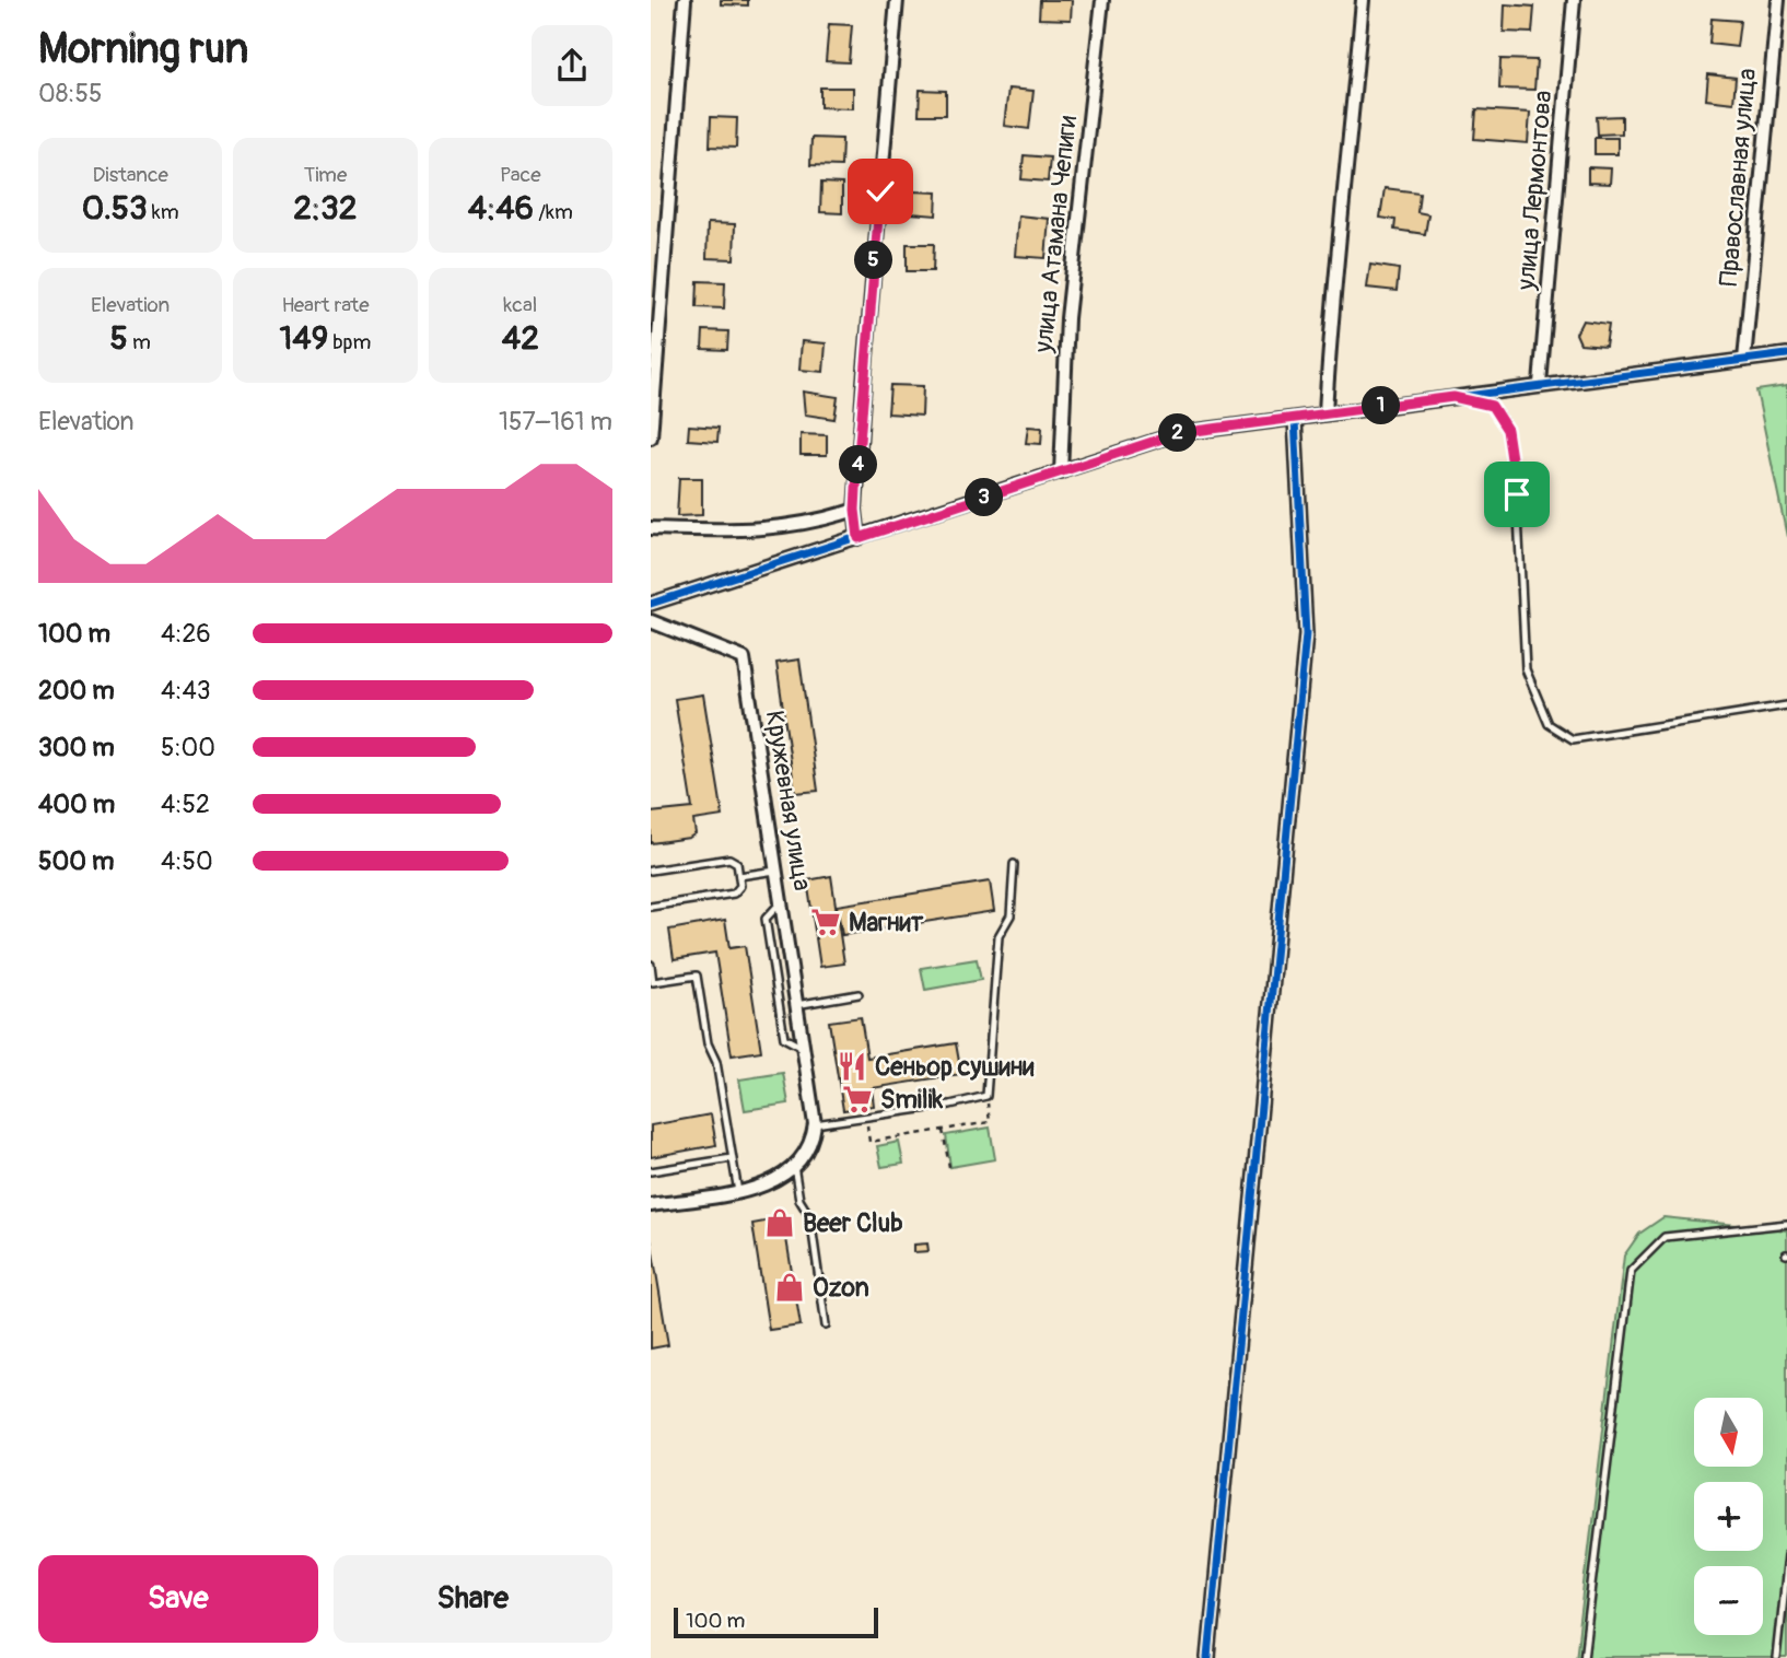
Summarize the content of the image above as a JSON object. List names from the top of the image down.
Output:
{
  "streets": {
    "street": [
      "Православная улица",
      "улица Лермонтова",
      "улица Атамана Чепиги",
      "Кружевная улица"
    ]
  },
  "places": {
    "supermarket": ["Магнит", "Smilik"],
    "restaurant": ["Сеньор сушини"],
    "shop": ["Beer Club", "Ozon"]
  },
  "scale_bar": "100 m",
  "north": "bottom",
  "page": {
    "heading": ["Morning run", "08:55"],
    "stats": [
      ["Distance", "0.53 km"],
      ["Time", "2:32"],
      ["Pace", "4:46 /km"],
      ["Elevation", "5 m"],
      ["Heart rate", "149 bpm"],
      ["kcal", "42"]
    ],
    "pins": [
      "5",
      "1",
      "2",
      "4",
      "3"
    ],
    "chart": ["Elevation", "157–161 m"],
    "list": [
      {
        "name": "100 m",
        "note": "4:26"
      },
      {
        "name": "200 m",
        "note": "4:43"
      },
      {
        "name": "300 m",
        "note": "5:00"
      },
      {
        "name": "400 m",
        "note": "4:52"
      },
      {
        "name": "500 m",
        "note": "4:50"
      }
    ],
    "map_buttons": ["+", "−"],
    "buttons": ["Save", "Share"],
    "scale": "100 m"
  }
}
